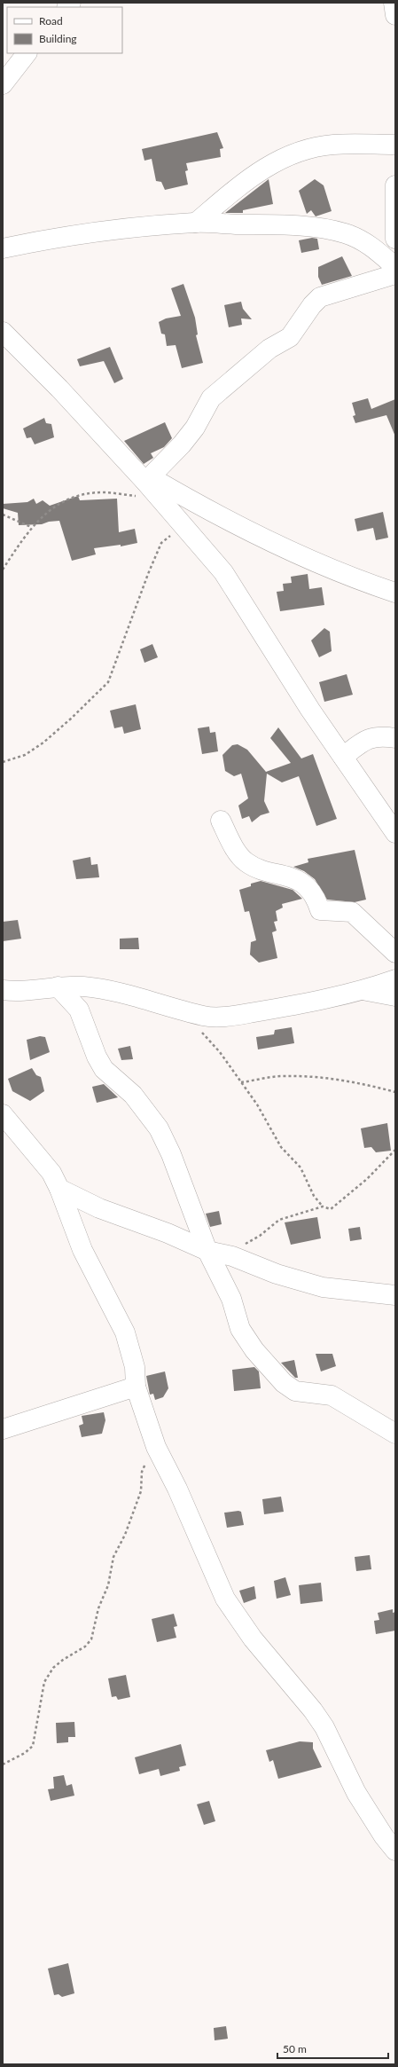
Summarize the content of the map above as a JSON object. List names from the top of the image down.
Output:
{
  "legend": ["Road", "Building"],
  "scale_bar": "50 m"
}
